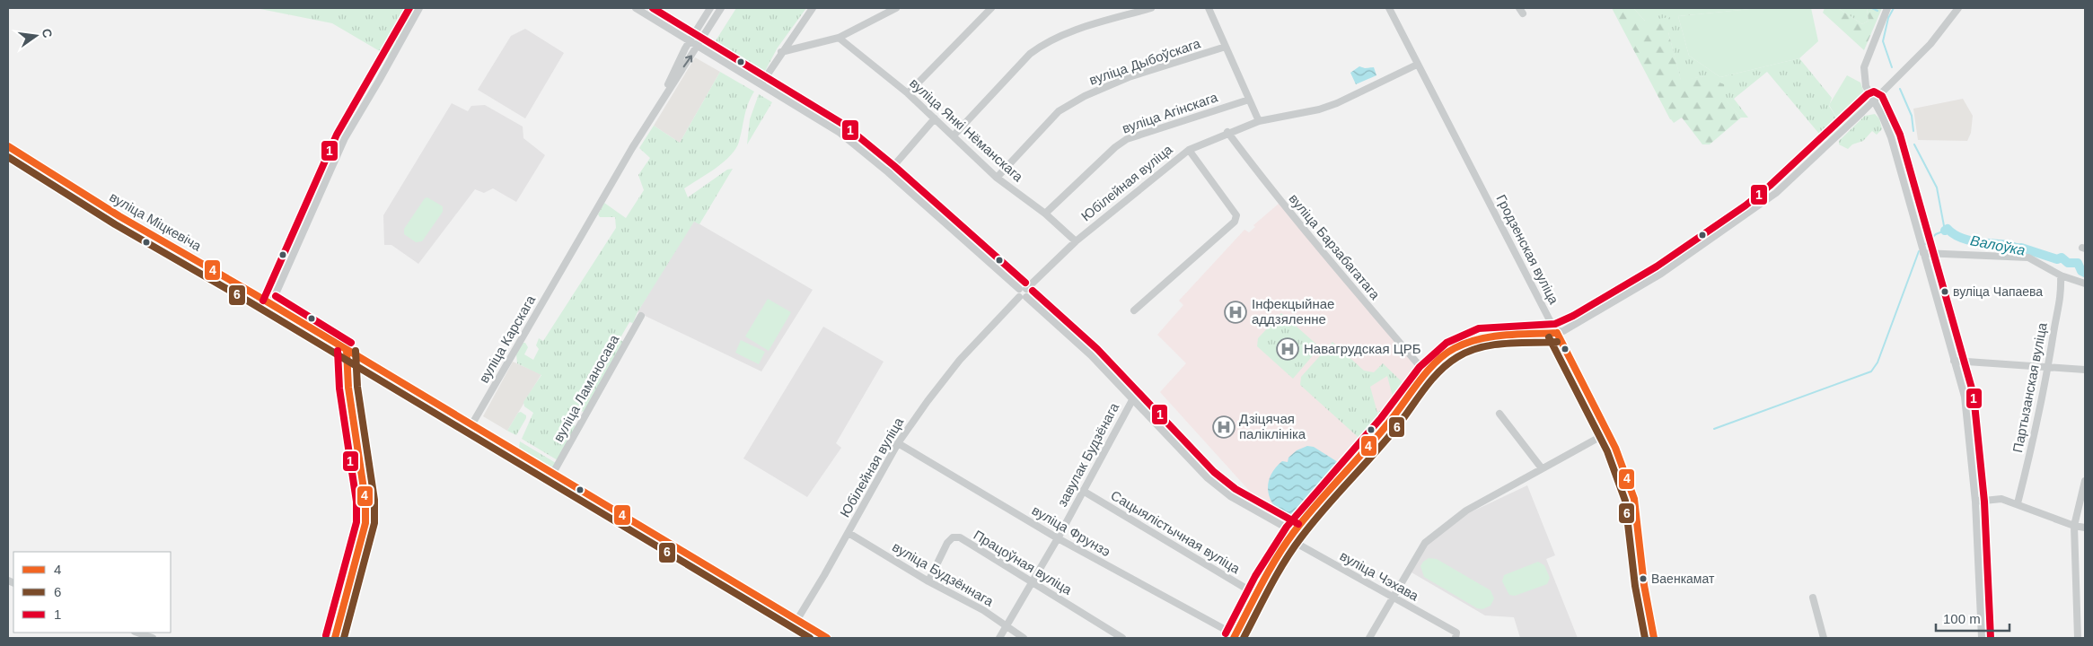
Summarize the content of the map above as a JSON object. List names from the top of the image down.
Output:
{
  "streets": {
    "street": [
      "вуліца Дыбоўскага",
      "вуліца Агінскага",
      "вуліца Янкі Нёманскага",
      "Юбілейная вуліца",
      "вуліца Міцкевіча",
      "вуліца Барзабагатага",
      "Гродзенская вуліца",
      "вуліца Карскага",
      "Партызанская вуліца",
      "вуліца Ламаносава",
      "завулак Будзёнага",
      "вуліца Фрунзэ",
      "Сацыялістычная вуліца",
      "Працоўная вуліца",
      "вуліца Будзённага",
      "вуліца Чэхава"
    ]
  },
  "crossings": [
    ["вуліца Дыбоўскага", "вуліца Янкі Нёманскага"],
    ["вуліца Агінскага", "вуліца Янкі Нёманскага"],
    ["вуліца Янкі Нёманскага", "Юбілейная вуліца"],
    ["Юбілейная вуліца", "вуліца Міцкевіча"],
    ["Юбілейная вуліца", "вуліца Барзабагатага"],
    ["Юбілейная вуліца", "Гродзенская вуліца"],
    ["Юбілейная вуліца", "вуліца Фрунзэ"],
    ["Юбілейная вуліца", "вуліца Будзённага"],
    ["вуліца Міцкевіча", "вуліца Карскага"],
    ["вуліца Міцкевіча", "вуліца Ламаносава"],
    ["завулак Будзёнага", "вуліца Фрунзэ"],
    ["завулак Будзёнага", "Сацыялістычная вуліца"],
    ["завулак Будзёнага", "Працоўная вуліца"],
    ["завулак Будзёнага", "вуліца Будзённага"],
    ["Працоўная вуліца", "вуліца Будзённага"]
  ],
  "water": ["Валоўка"],
  "places": {
    "other": ["вуліца Чапаева", "Ваенкамат"],
    "hospital": ["Інфекцыйнае аддзяленне", "Навагрудская ЦРБ", "Дзіцячая паліклініка"]
  },
  "lines": ["transit line 1", "transit line 4", "transit line 6"],
  "legend": ["4", "6", "1"],
  "scale_bar": "100 m",
  "north": "right"
}
